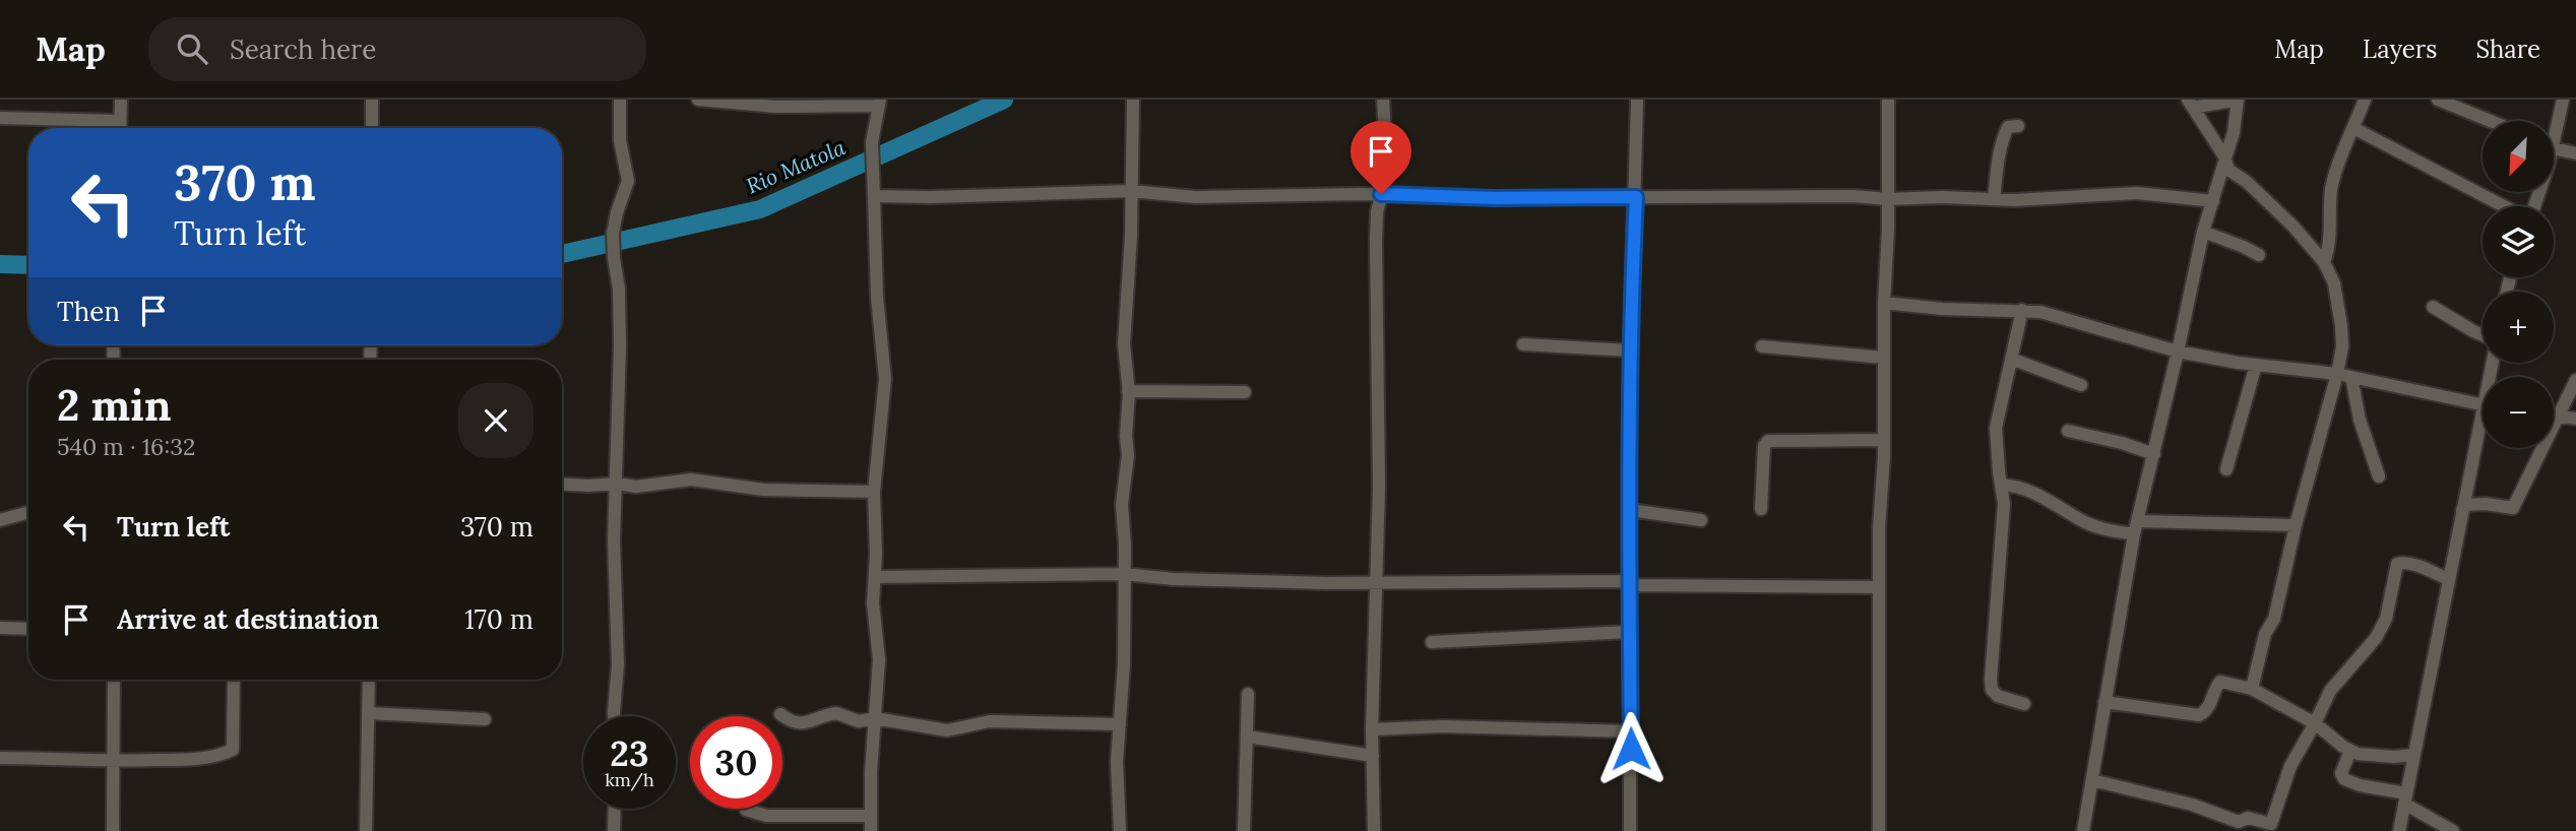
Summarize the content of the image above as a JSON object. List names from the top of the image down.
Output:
{
  "water": ["Rio Matola"],
  "north": "bottom left",
  "page": {
    "header": "Map",
    "search": "Search here",
    "nav": ["Map", "Layers", "Share"],
    "map_buttons": ["+", "−"],
    "turn": ["370 m", "Turn left"],
    "then": "Then",
    "heading": ["2 min", "540 m · 16:32"],
    "list": [
      {
        "name": "Turn left",
        "value": "370 m"
      },
      {
        "name": "Arrive at destination",
        "value": "170 m"
      }
    ],
    "speed": "23 km/h",
    "limit": "30"
  }
}
